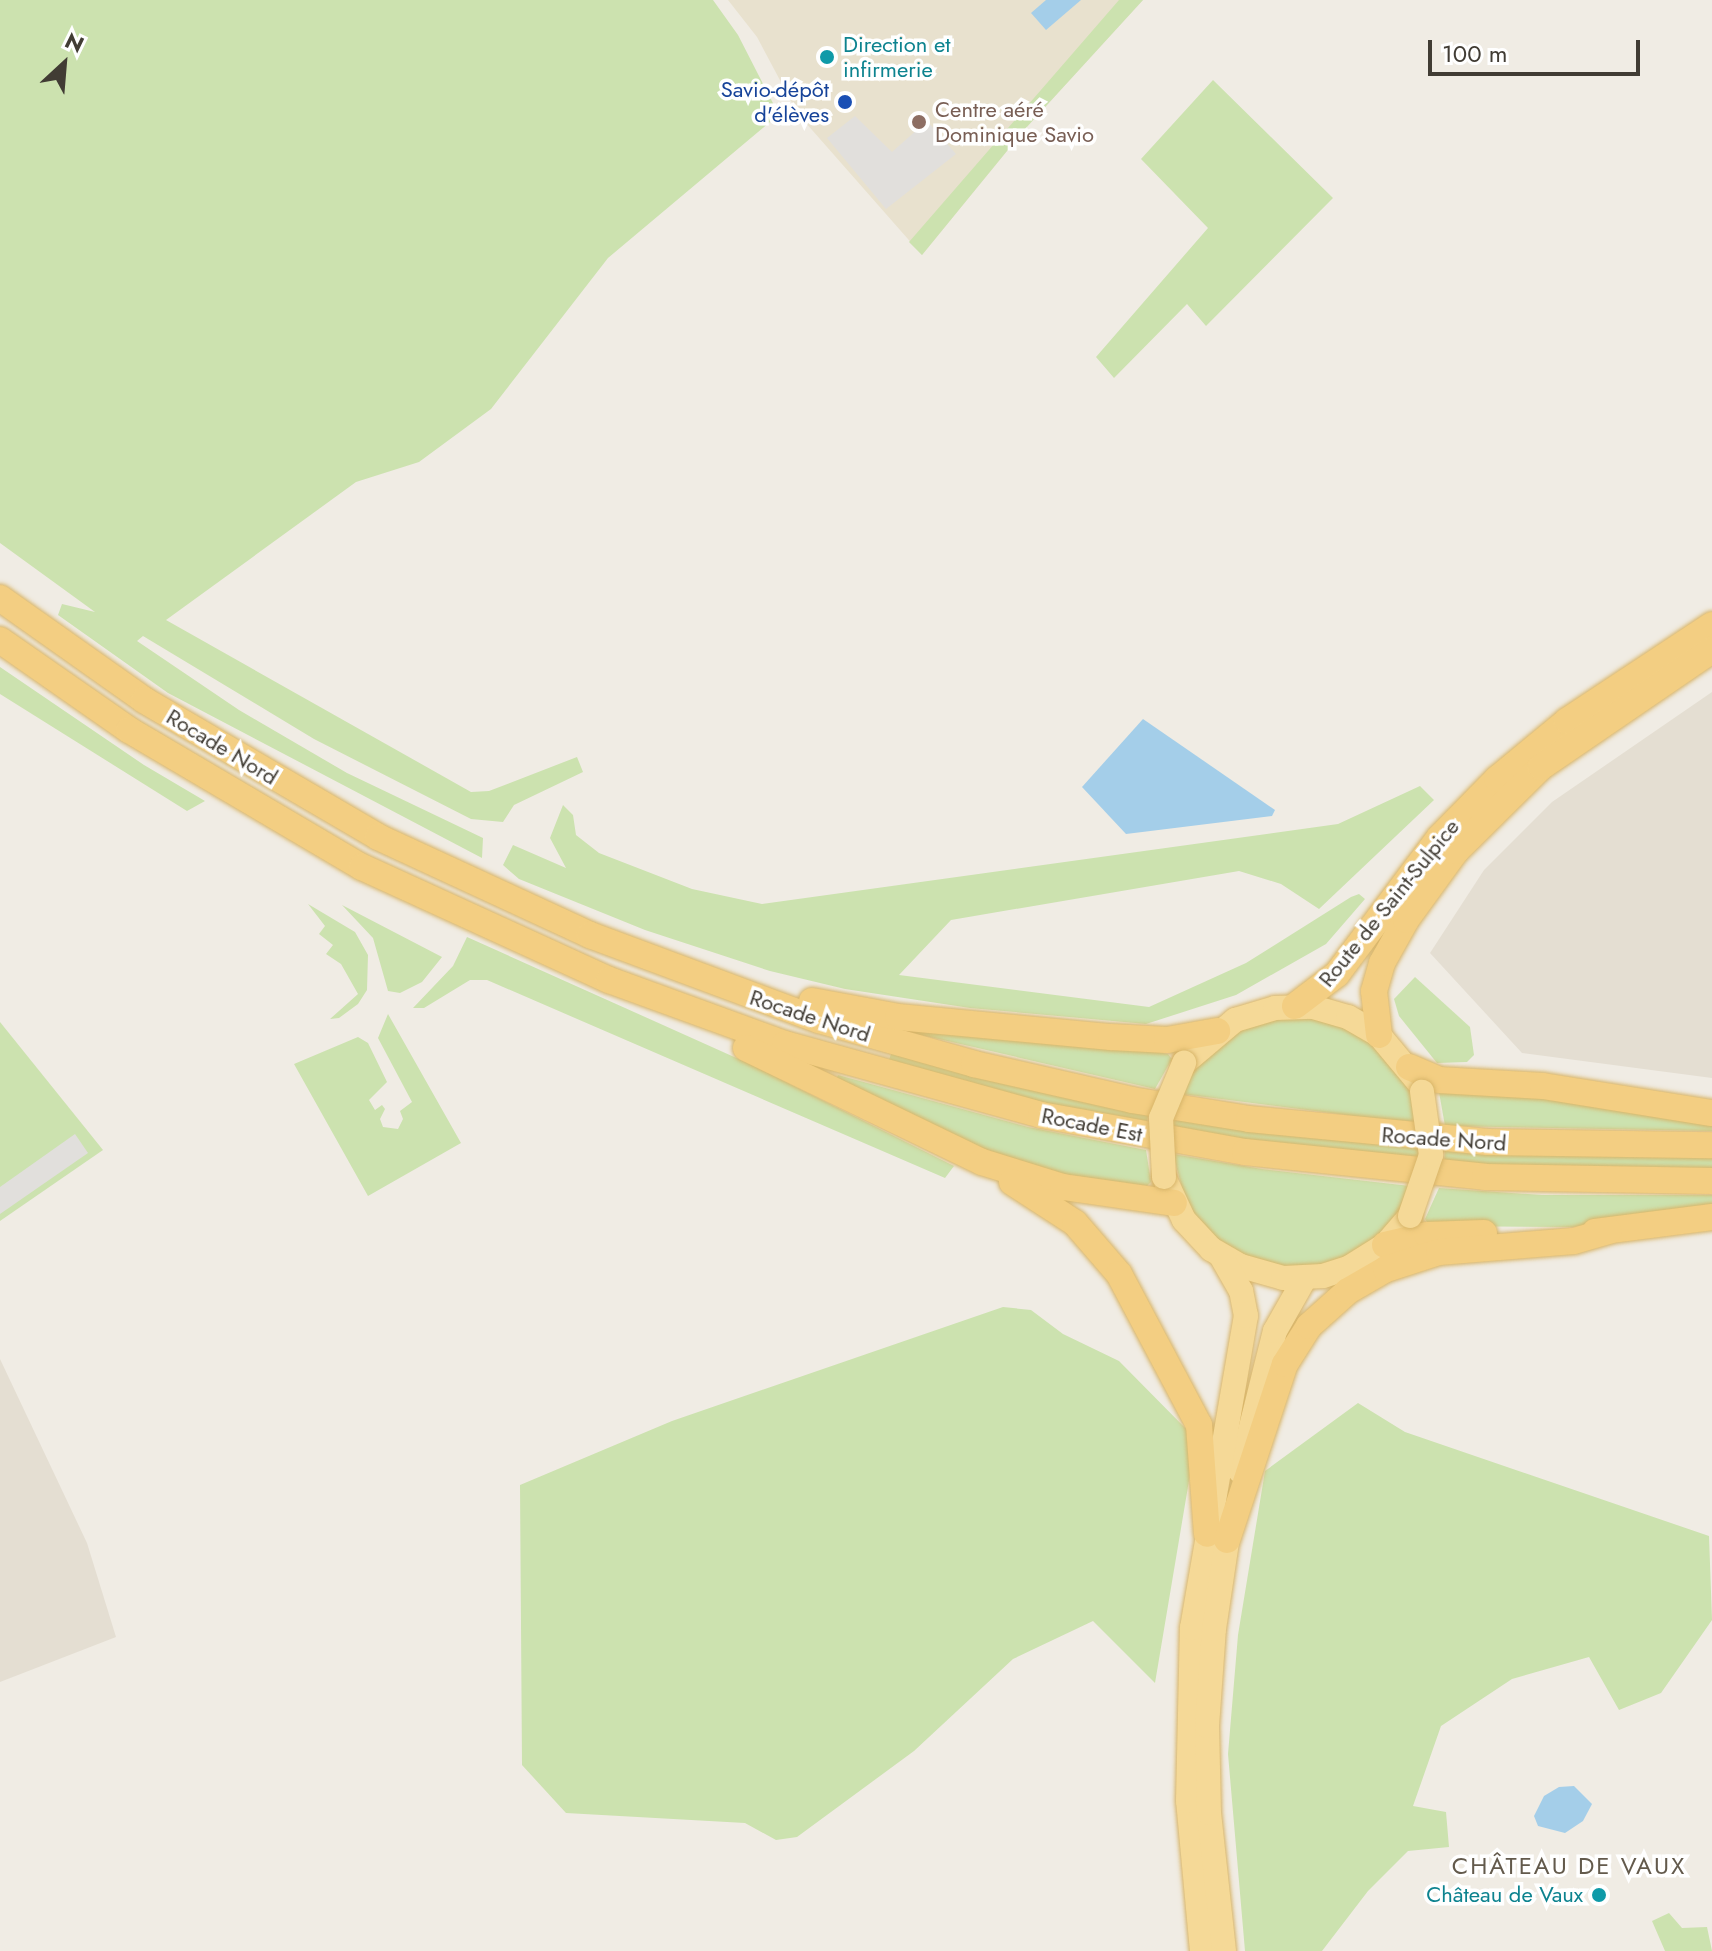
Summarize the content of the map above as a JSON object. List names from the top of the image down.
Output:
{
  "streets": {
    "highway": ["Rocade Nord", "Route de Saint-Sulpice", "Rocade Est"]
  },
  "crossings": [
    ["Rocade Nord", "Rocade Est"]
  ],
  "districts": ["CHÂTEAU DE VAUX"],
  "places": [
    "Direction et infirmerie",
    "Savio-dépôt d'élèves",
    "Centre aéré Dominique Savio",
    "Château de Vaux"
  ],
  "scale_bar": "100 m",
  "north": "top right"
}
